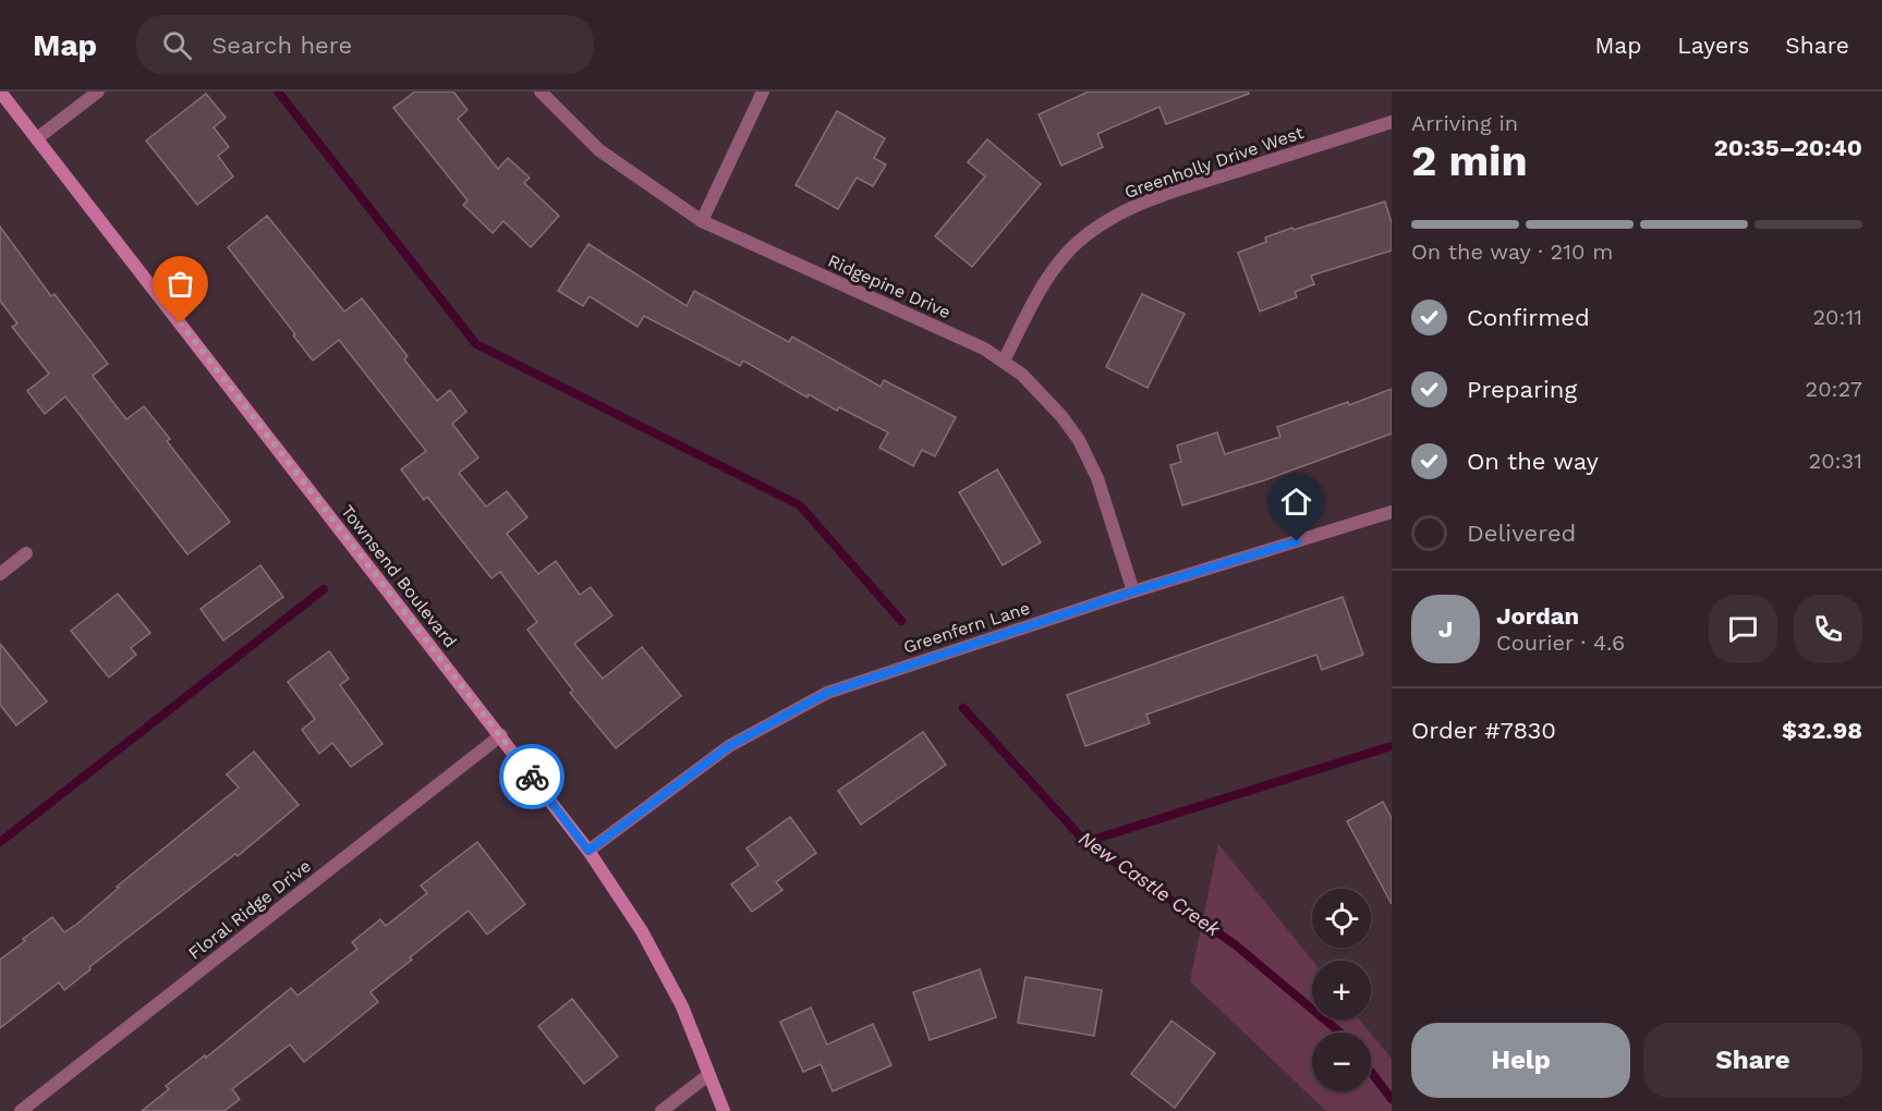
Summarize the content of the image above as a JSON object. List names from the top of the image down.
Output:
{
  "streets": {
    "street": [
      "Greenholly Drive West",
      "Ridgepine Drive",
      "Townsend Boulevard",
      "Greenfern Lane",
      "Floral Ridge Drive"
    ]
  },
  "crossings": [
    ["Greenholly Drive West", "Ridgepine Drive"],
    ["Ridgepine Drive", "Greenfern Lane"],
    ["Townsend Boulevard", "Greenfern Lane"],
    ["Townsend Boulevard", "Floral Ridge Drive"]
  ],
  "water": ["New Castle Creek"],
  "page": {
    "header": "Map",
    "search": "Search here",
    "nav": ["Map", "Layers", "Share"],
    "heading": ["2 min", "Arriving in", "20:35–20:40"],
    "panel": [
      "Jordan",
      "Courier · 4.6",
      "Order #7830",
      "$32.98"
    ],
    "bar": "On the way · 210 m",
    "list": [
      ["Confirmed", "20:11"],
      ["Preparing", "20:27"],
      ["On the way", "20:31"],
      "Delivered"
    ],
    "round": "J",
    "map_buttons": ["+", "−"],
    "buttons": ["Help", "Share"]
  }
}
